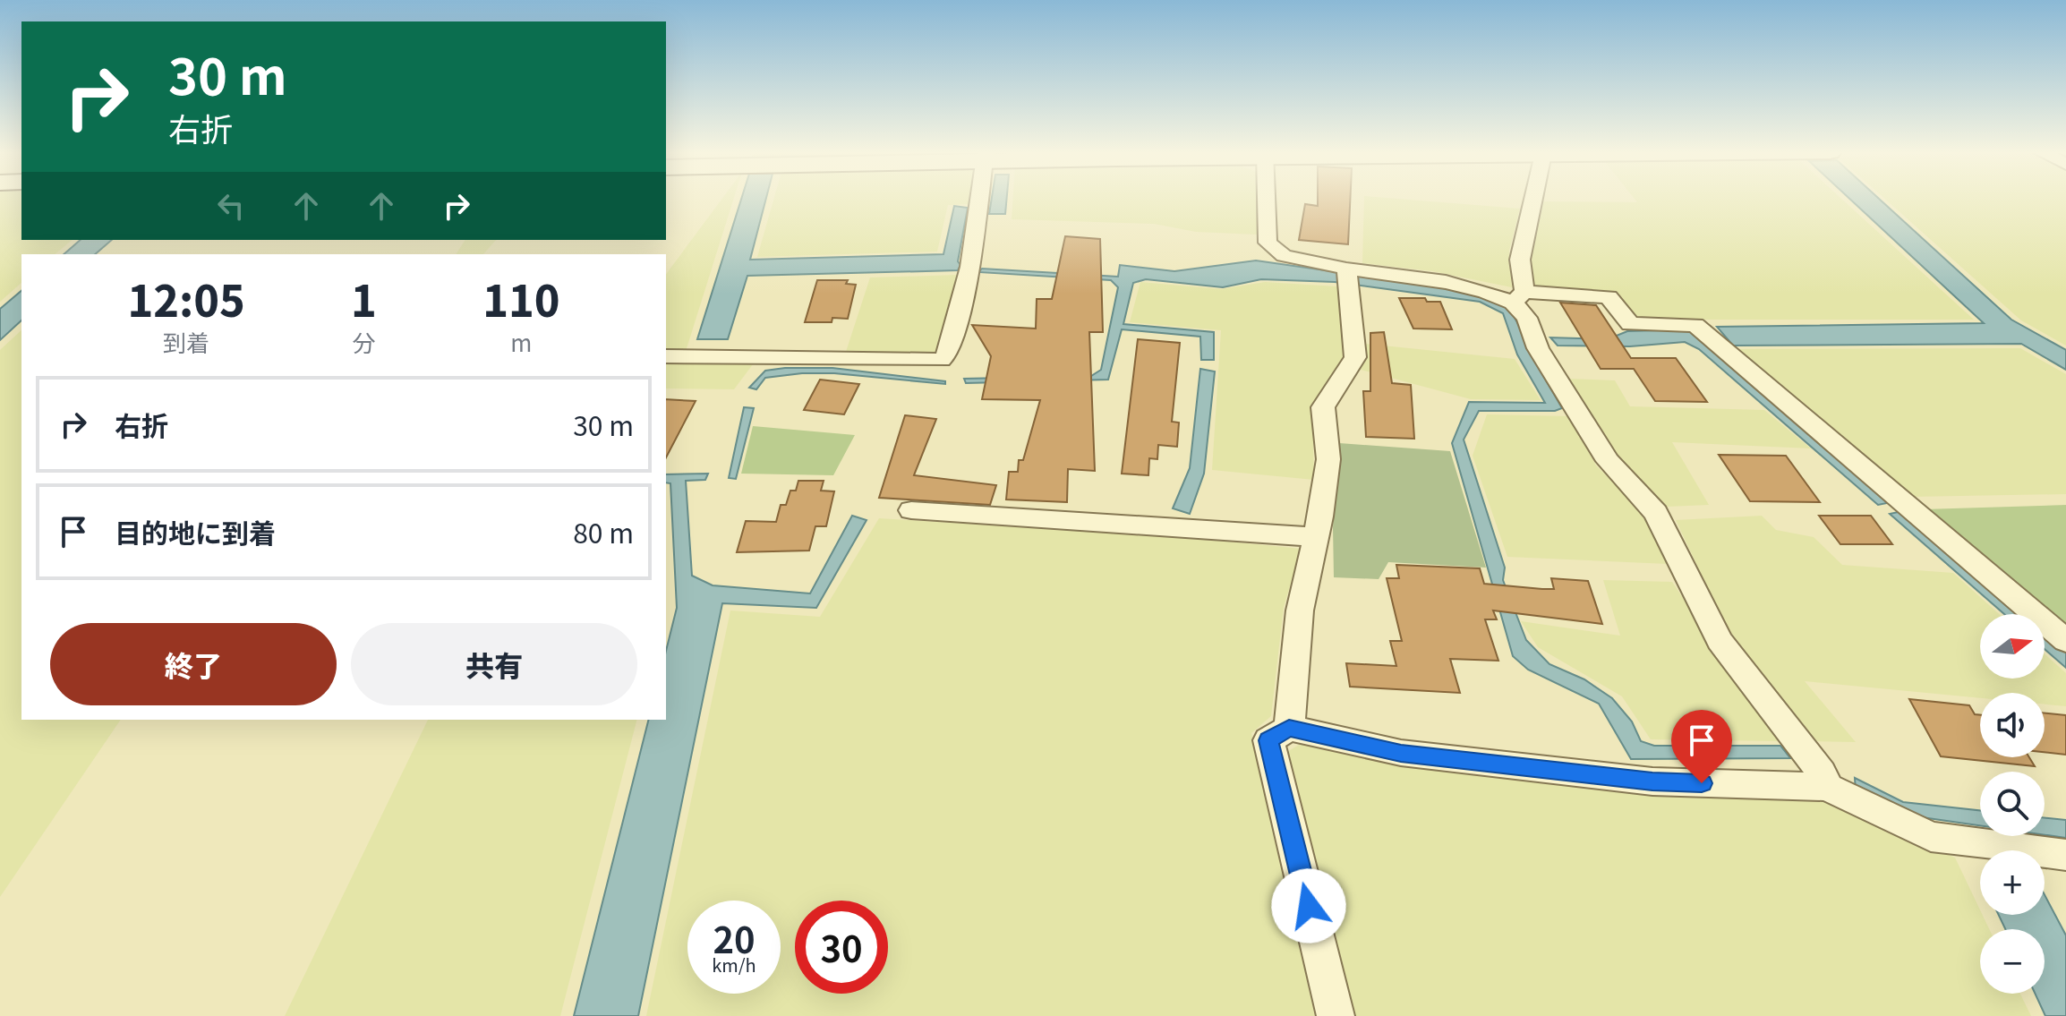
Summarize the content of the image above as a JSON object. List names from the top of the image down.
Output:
{
  "north": "right",
  "page": {
    "turn": ["30 m", "右折"],
    "eta": [
      "12:05",
      "到着",
      "1",
      "分",
      "110",
      "m"
    ],
    "list": [
      {
        "name": "右折",
        "value": "30 m"
      },
      {
        "name": "目的地に到着",
        "value": "80 m"
      }
    ],
    "buttons": ["終了", "共有"],
    "map_buttons": ["+", "−"],
    "speed": "20 km/h",
    "limit": "30"
  }
}
